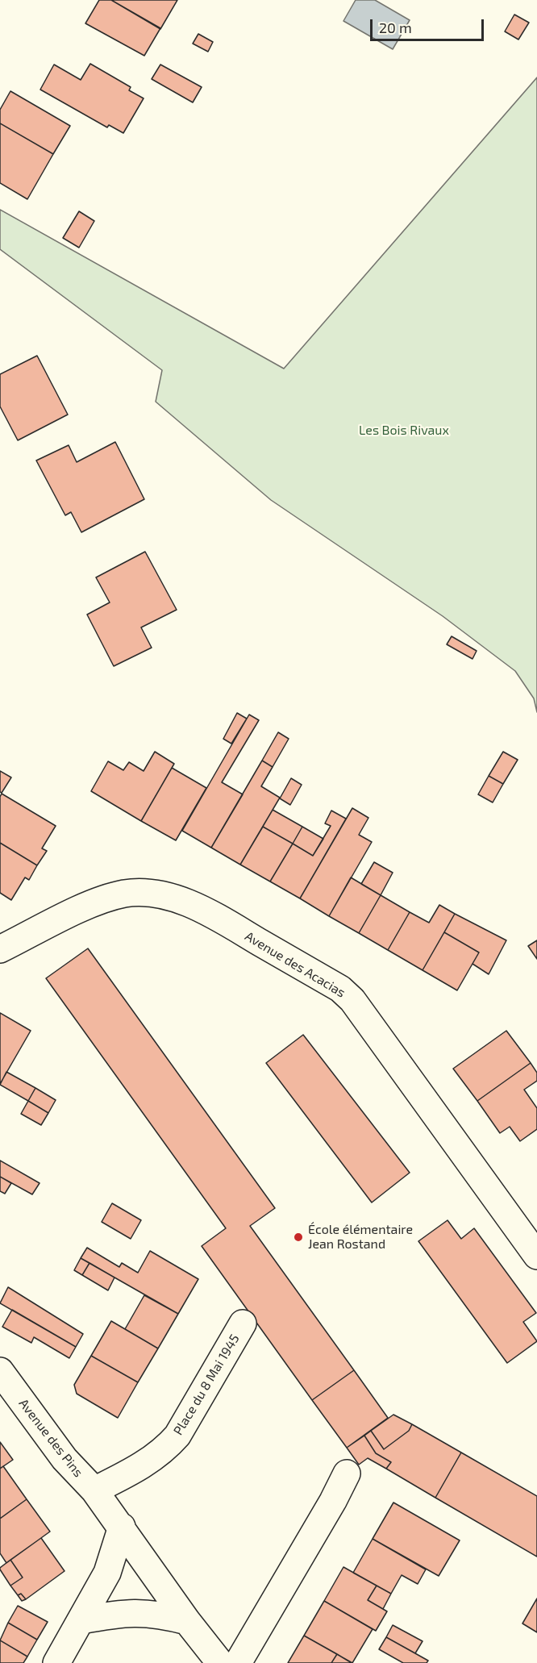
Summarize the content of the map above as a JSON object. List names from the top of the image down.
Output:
{
  "streets": {
    "street": ["Avenue des Acacias", "Place du 8 Mai 1945", "Avenue des Pins"]
  },
  "crossings": [
    ["Place du 8 Mai 1945", "Avenue des Pins"]
  ],
  "parks": ["Les Bois Rivaux"],
  "places": ["École élémentaire Jean Rostand"],
  "scale_bar": "20 m"
}
